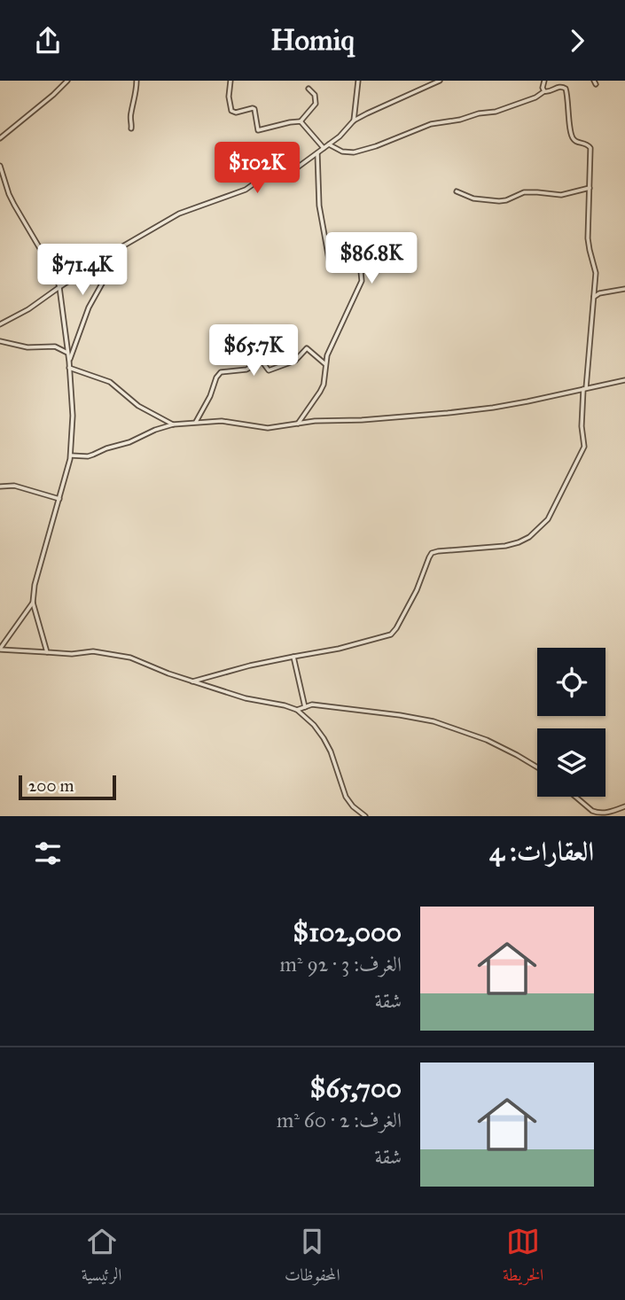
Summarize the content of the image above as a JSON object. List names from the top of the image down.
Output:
{
  "scale_bar": "200 m",
  "page": {
    "header": "Homiq",
    "price": [
      "$102K",
      "$86.8K",
      "$71.4K",
      "$65.7K"
    ],
    "scale": "200 m",
    "heading": "العقارات: 4",
    "list": [
      {
        "name": "$102,000",
        "note": "الغرف: 3 · 92 m² · شقة"
      },
      {
        "name": "$65,700",
        "note": "الغرف: 2 · 60 m² · شقة"
      }
    ],
    "tabs": ["الخريطة", "المحفوظات", "الرئيسية"]
  }
}
